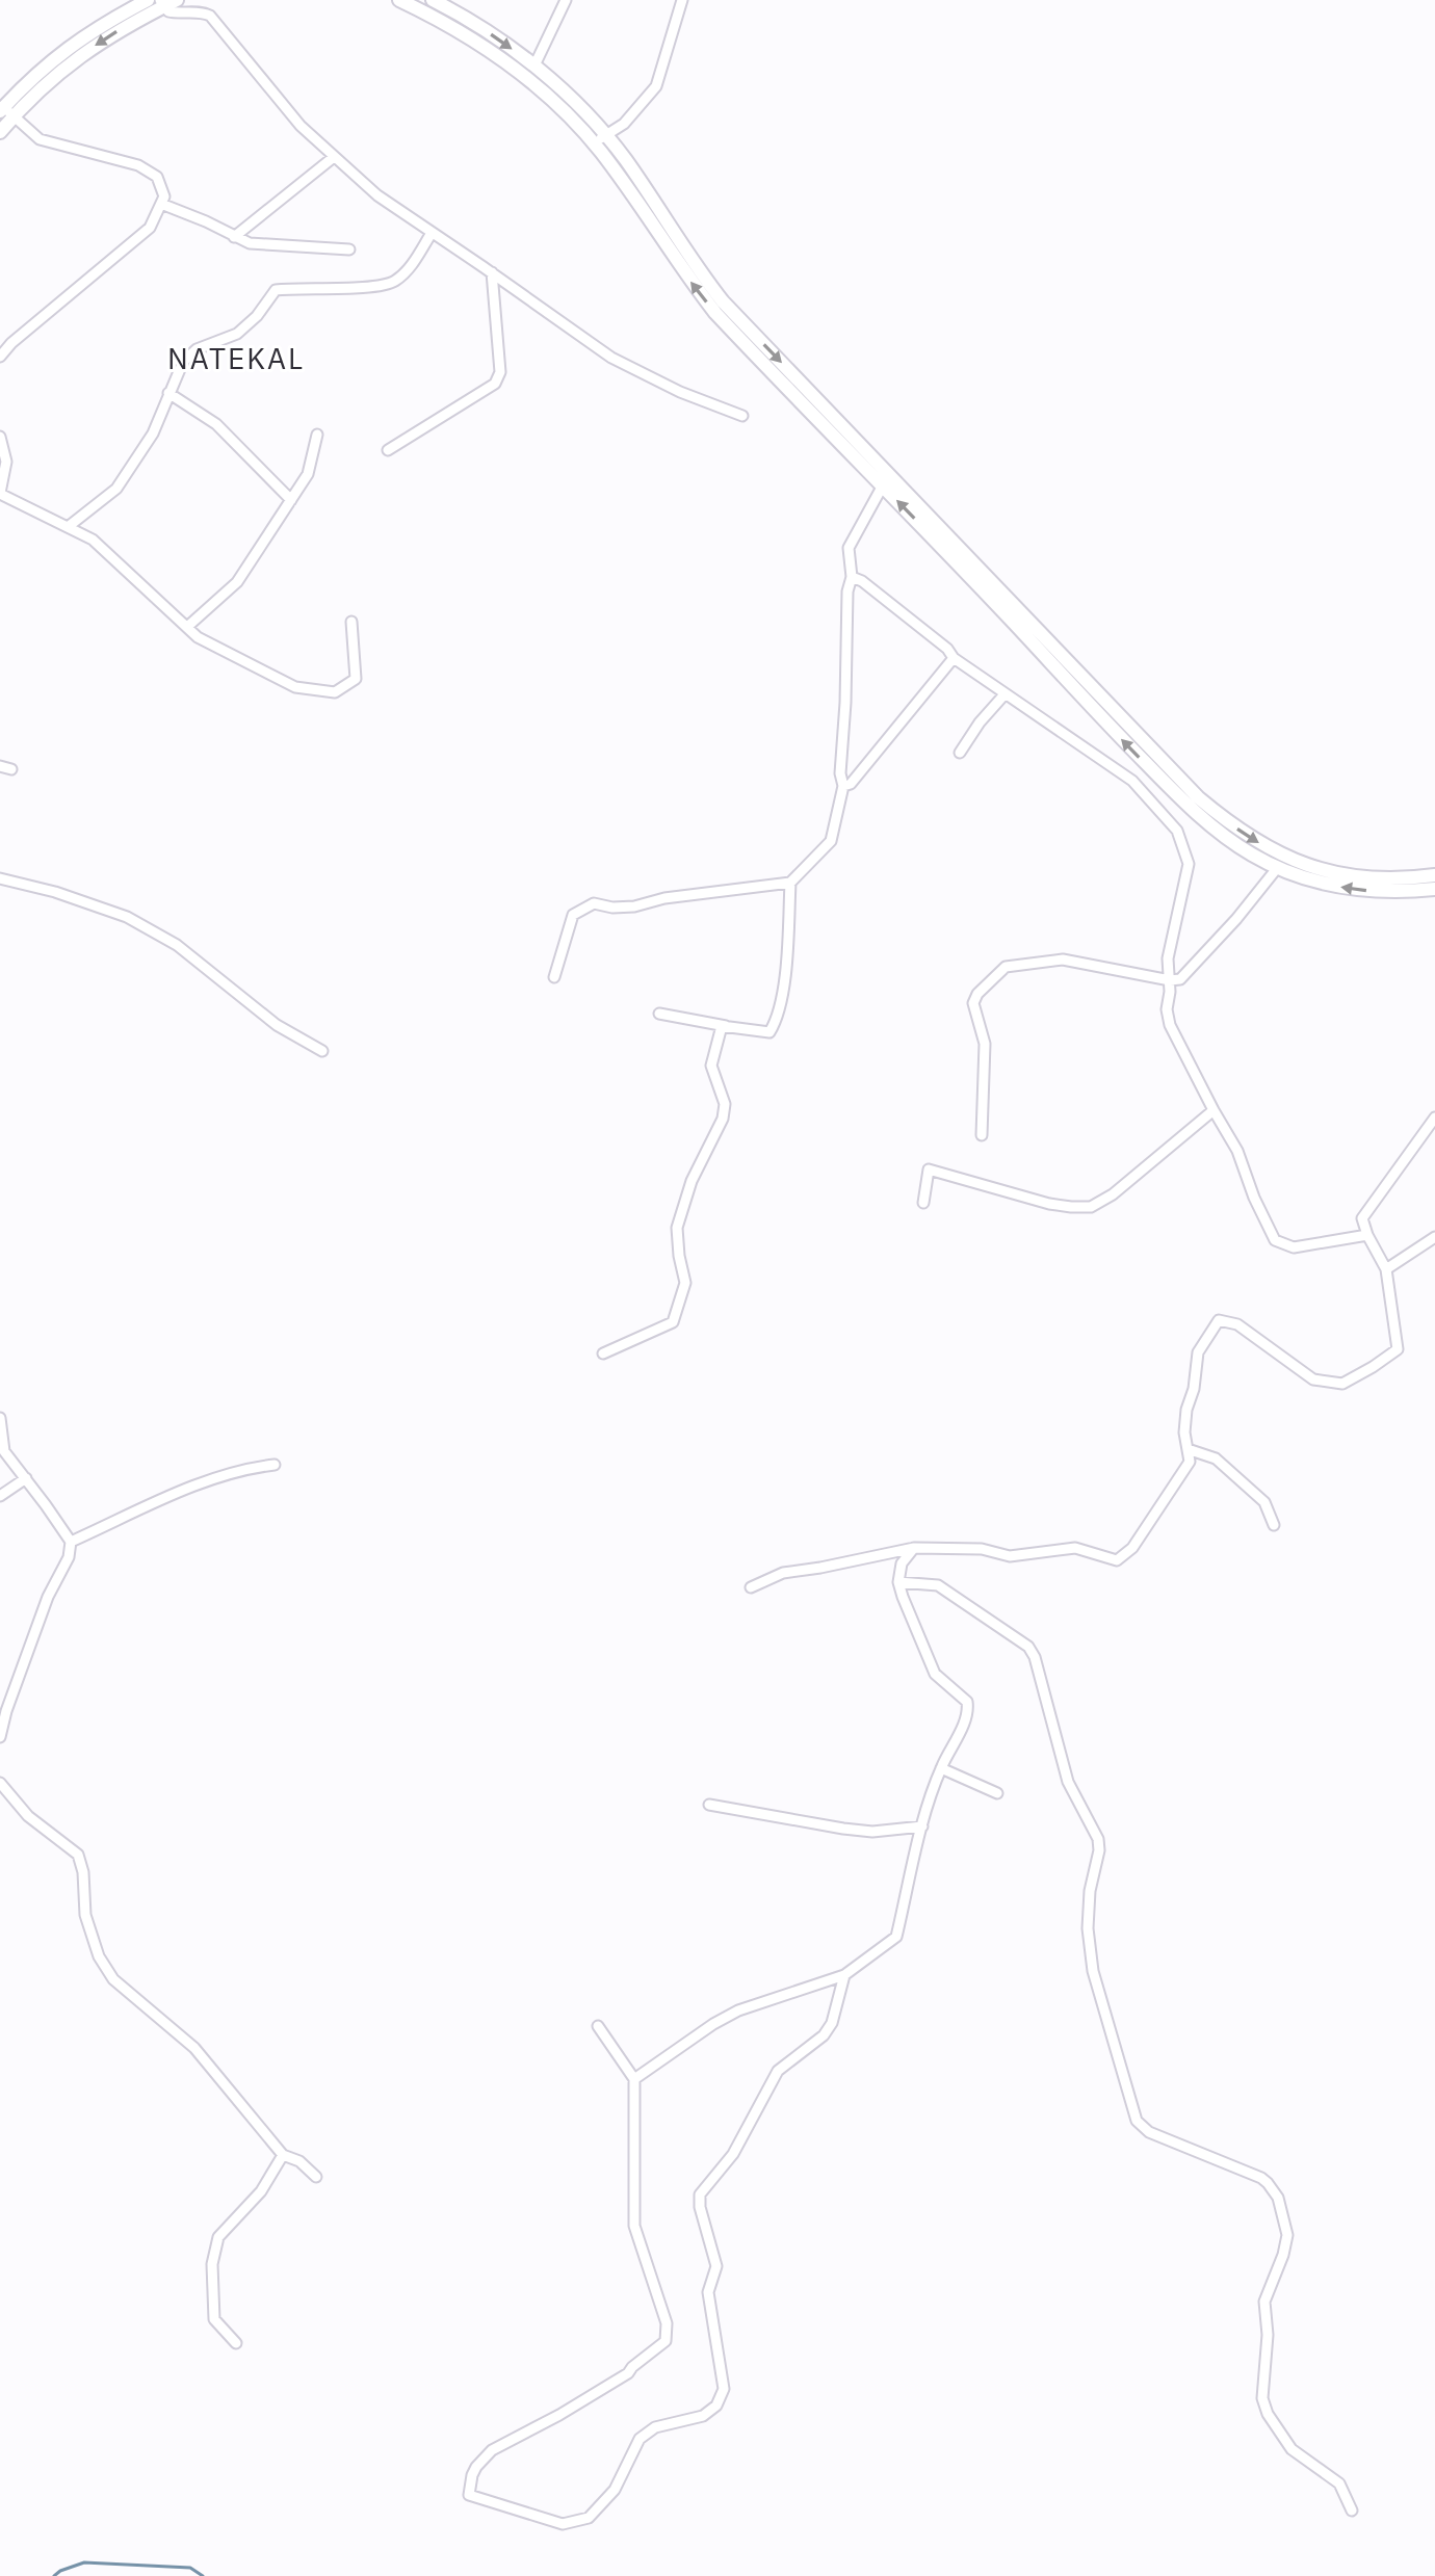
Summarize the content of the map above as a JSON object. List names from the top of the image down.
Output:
{
  "districts": ["NATEKAL"]
}
